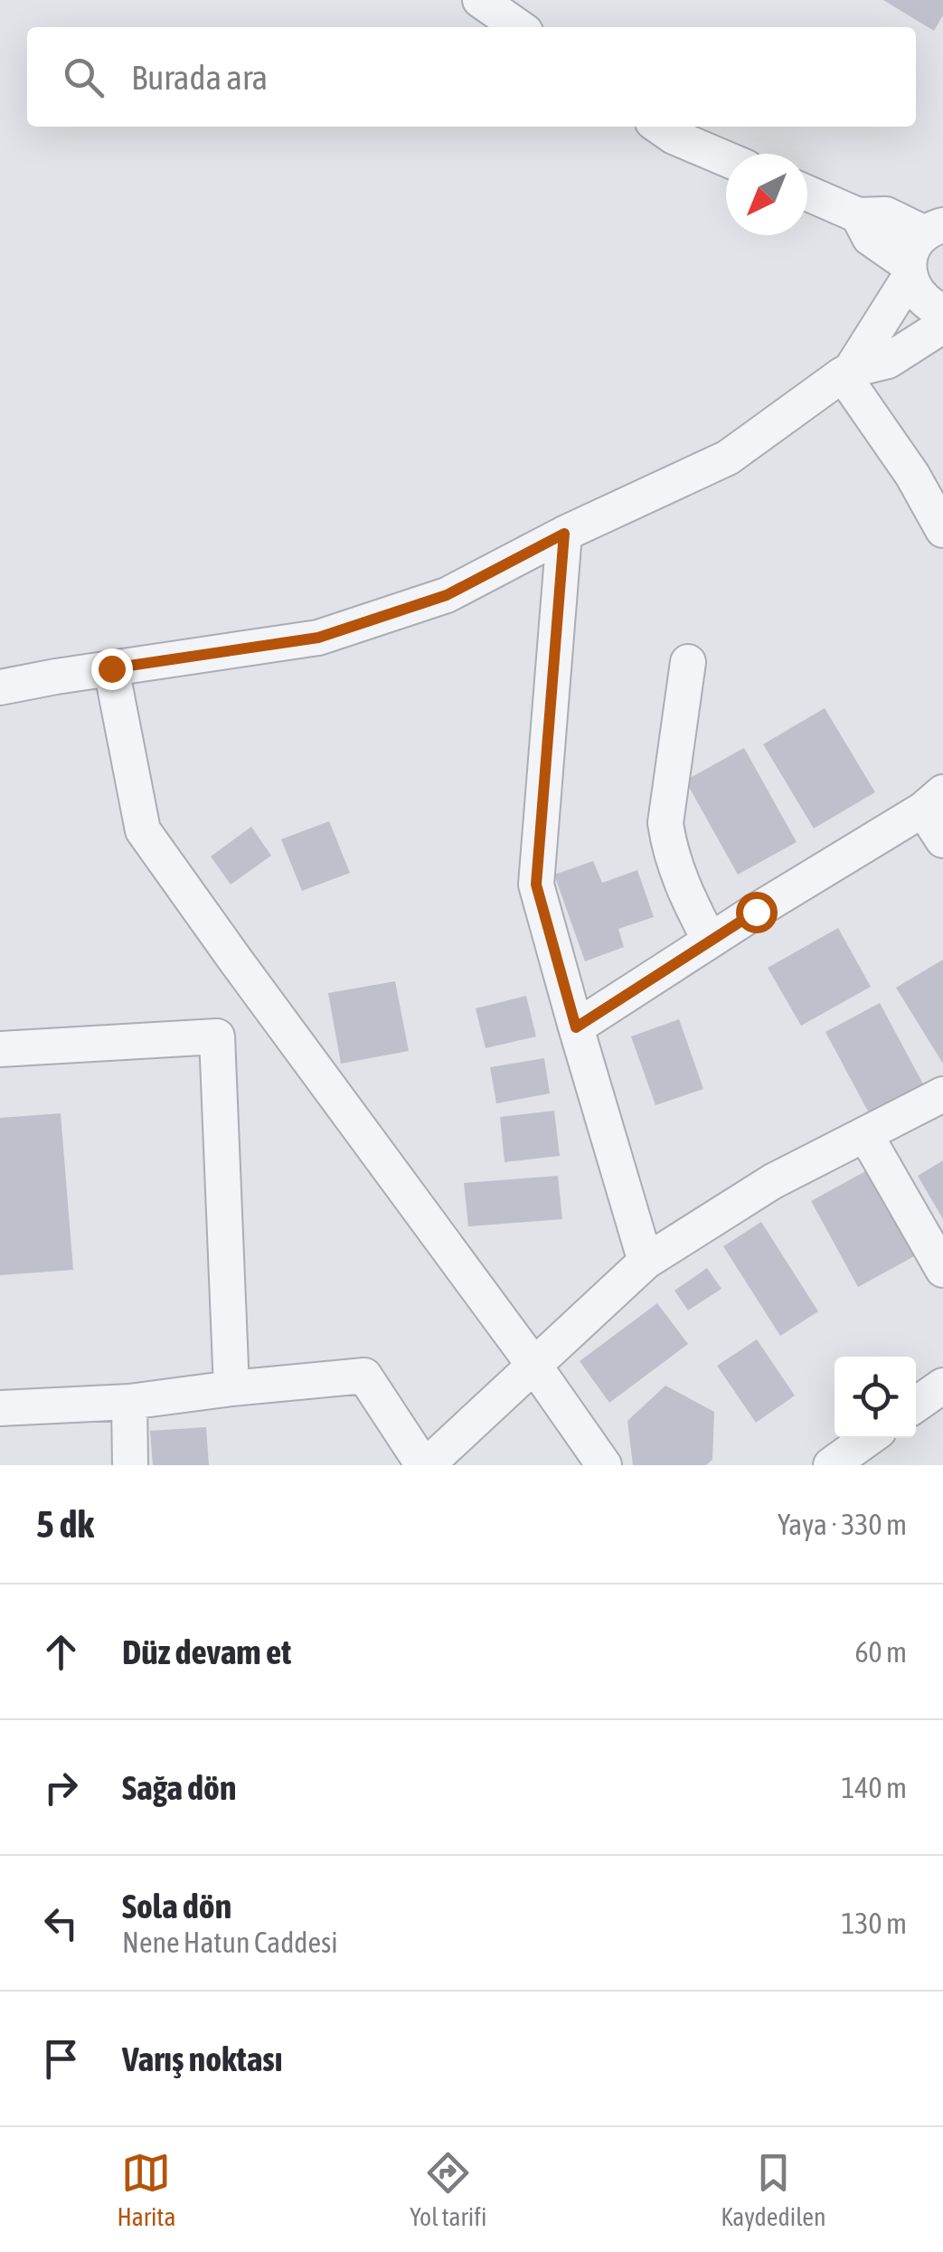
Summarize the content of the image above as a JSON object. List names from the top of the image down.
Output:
{
  "north": "bottom left",
  "page": {
    "search": "Burada ara",
    "heading": ["5 dk", "Yaya · 330 m"],
    "list": [
      ["Düz devam et", "60 m"],
      ["Sağa dön", "140 m"],
      ["Sola dön", "Nene Hatun Caddesi", "130 m"],
      "Varış noktası"
    ],
    "nav": ["Harita", "Yol tarifi", "Kaydedilen"]
  }
}
